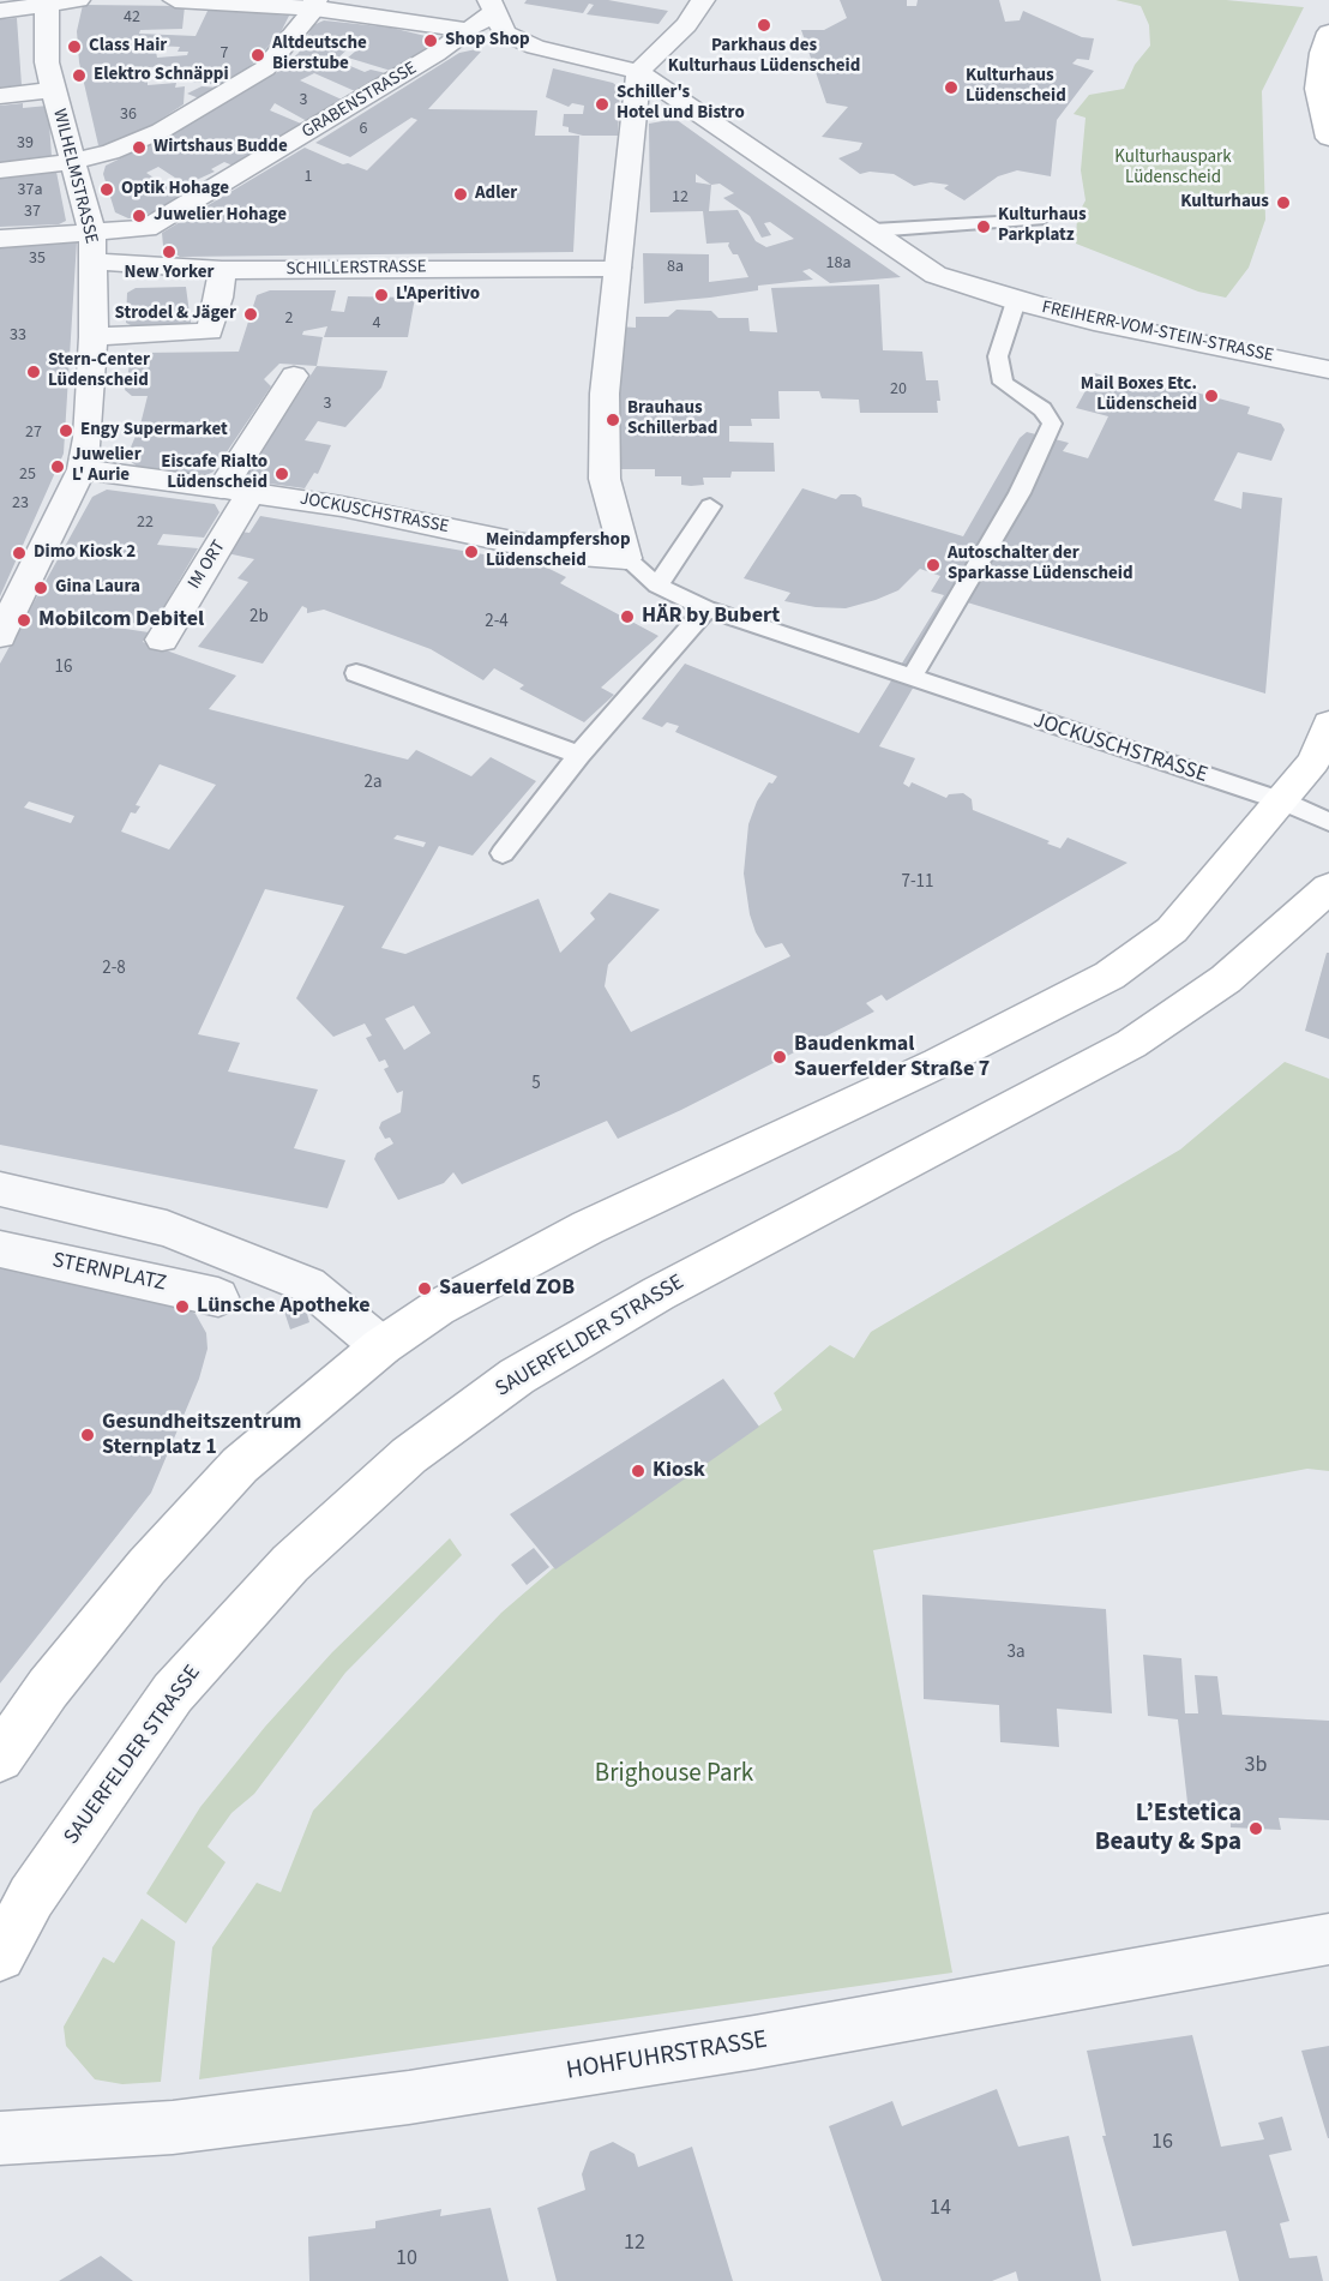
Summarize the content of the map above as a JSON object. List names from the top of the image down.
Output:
{
  "streets": {
    "main road": ["SAUERFELDER STRASSE"],
    "street": [
      "GRABENSTRASSE",
      "WILHELMSTRASSE",
      "SCHILLERSTRASSE",
      "FREIHERR-VOM-STEIN-STRASSE",
      "JOCKUSCHSTRASSE",
      "IM ORT",
      "STERNPLATZ",
      "HOHFUHRSTRASSE"
    ]
  },
  "crossings": [
    ["GRABENSTRASSE", "WILHELMSTRASSE"],
    ["GRABENSTRASSE", "FREIHERR-VOM-STEIN-STRASSE"],
    ["WILHELMSTRASSE", "SCHILLERSTRASSE"],
    ["WILHELMSTRASSE", "JOCKUSCHSTRASSE"],
    ["JOCKUSCHSTRASSE", "IM ORT"]
  ],
  "parks": ["Kulturhauspark Lüdenscheid", "Brighouse Park"],
  "places": [
    "Parkhaus des Kulturhaus Lüdenscheid",
    "Shop Shop",
    "Class Hair",
    "Altdeutsche Bierstube",
    "Elektro Schnäppi",
    "Kulturhaus Lüdenscheid",
    "Schiller's Hotel und Bistro",
    "Wirtshaus Budde",
    "Optik Hohage",
    "Adler",
    "Kulturhaus",
    "Juwelier Hohage",
    "Kulturhaus Parkplatz",
    "New Yorker",
    "L'Aperitivo",
    "Strodel & Jäger",
    "Stern-Center Lüdenscheid",
    "Mail Boxes Etc. Lüdenscheid",
    "Brauhaus Schillerbad",
    "Engy Supermarket",
    "Juwelier L' Aurie",
    "Eiscafe Rialto Lüdenscheid",
    "Meindampfershop Lüdenscheid",
    "Dimo Kiosk 2",
    "Autoschalter der Sparkasse Lüdenscheid",
    "Gina Laura",
    "HÄR by Bubert",
    "Mobilcom Debitel",
    "Baudenkmal Sauerfelder Straße 7",
    "Sauerfeld ZOB",
    "Lünsche Apotheke",
    "Gesundheitszentrum Sternplatz 1",
    "Kiosk",
    "L’Estetica Beauty & Spa"
  ],
  "house_numbers": [
    "42",
    "7",
    "3",
    "36",
    "6",
    "39",
    "1",
    "37a",
    "12",
    "37",
    "35",
    "18a",
    "8a",
    "2",
    "4",
    "33",
    "20",
    "3",
    "27",
    "25",
    "23",
    "22",
    "2b",
    "2-4",
    "16",
    "2a",
    "7-11",
    "2-8",
    "5",
    "3a",
    "3b",
    "16",
    "14",
    "12",
    "10"
  ]
}
